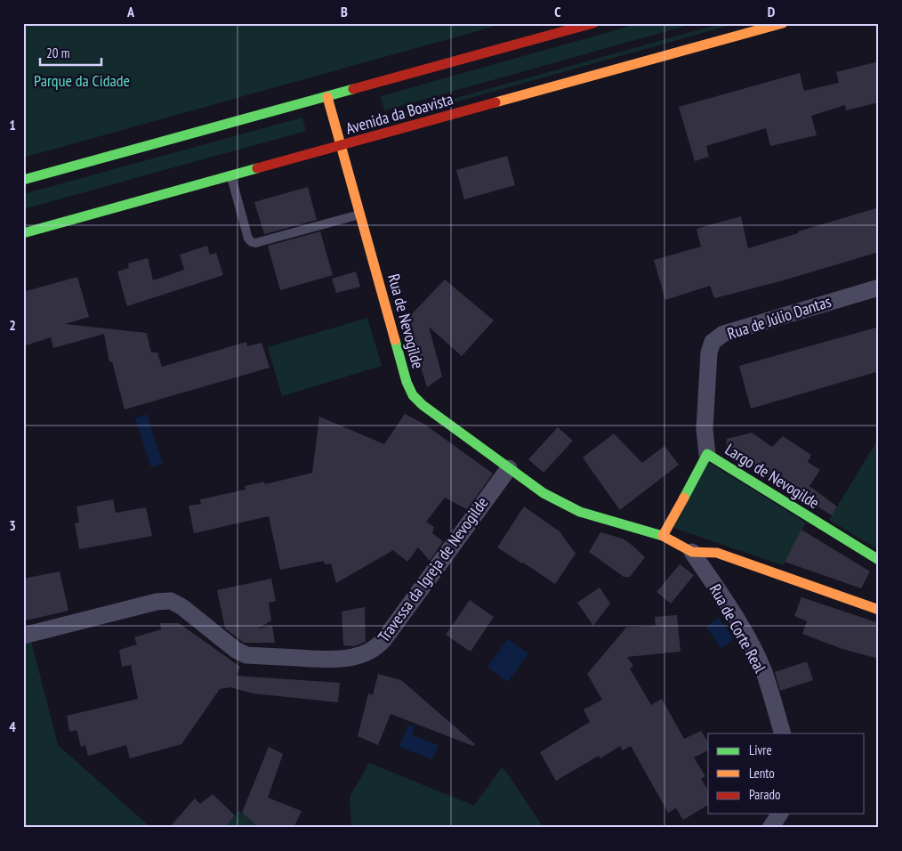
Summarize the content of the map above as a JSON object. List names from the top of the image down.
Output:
{
  "streets": {
    "main road": ["Avenida da Boavista", "Rua de Nevogilde", "Largo de Nevogilde"],
    "street": ["Rua de Júlio Dantas", "Travessa da Igreja de Nevogilde", "Rua de Corte Real"]
  },
  "crossings": [
    ["Avenida da Boavista", "Rua de Nevogilde"],
    ["Rua de Júlio Dantas", "Largo de Nevogilde"],
    ["Rua de Nevogilde", "Largo de Nevogilde"],
    ["Rua de Nevogilde", "Travessa da Igreja de Nevogilde"]
  ],
  "parks": ["Parque da Cidade"],
  "legend": ["Livre", "Lento", "Parado"],
  "scale_bar": "20 m",
  "grid": {
    "columns": [
      "A",
      "B",
      "C",
      "D"
    ],
    "rows": [
      "1",
      "2",
      "3",
      "4"
    ]
  }
}
